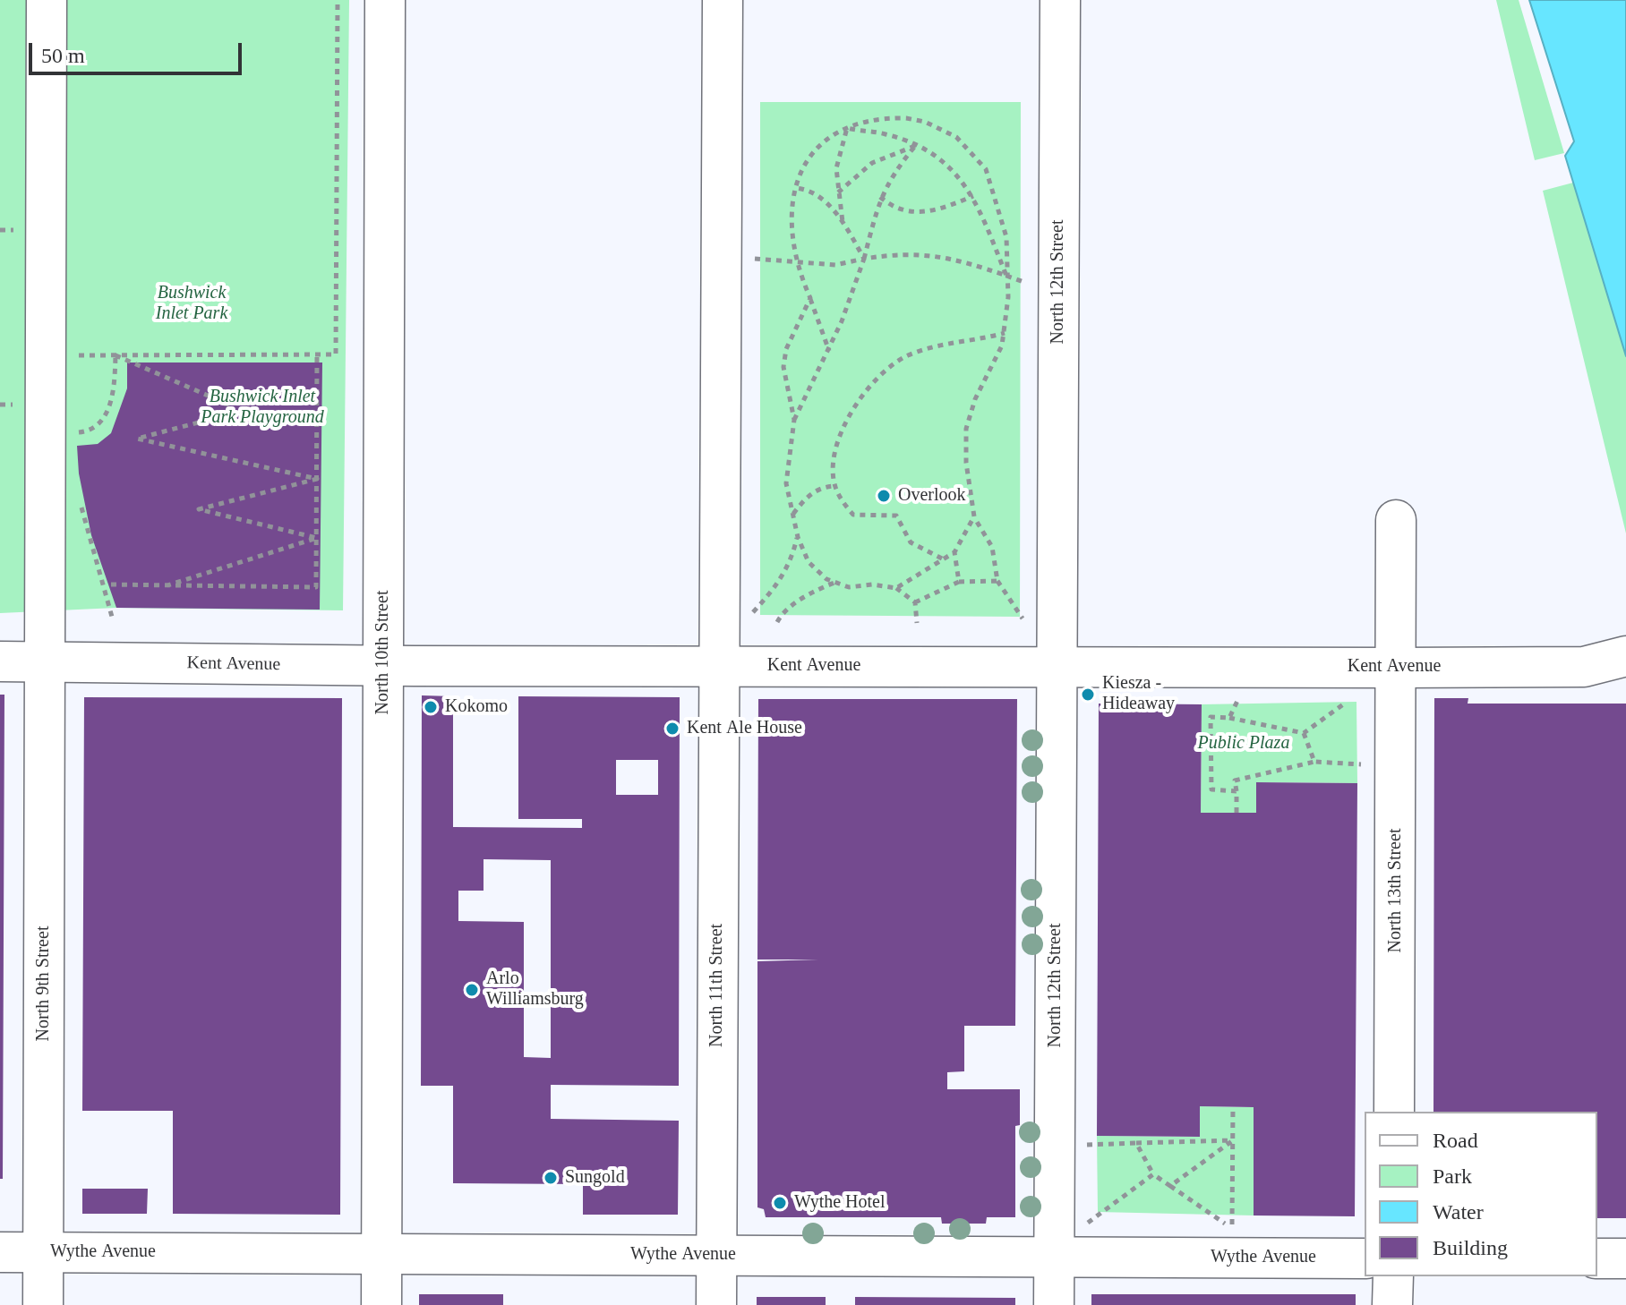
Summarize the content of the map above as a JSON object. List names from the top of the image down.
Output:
{
  "streets": {
    "street": [
      "North 12th Street",
      "North 10th Street",
      "Kent Avenue",
      "North 13th Street",
      "North 9th Street",
      "North 11th Street",
      "Wythe Avenue"
    ]
  },
  "crossings": [
    ["North 12th Street", "Kent Avenue"],
    ["North 12th Street", "Wythe Avenue"],
    ["North 10th Street", "Kent Avenue"],
    ["North 10th Street", "Wythe Avenue"],
    ["Kent Avenue", "North 13th Street"],
    ["Kent Avenue", "North 9th Street"],
    ["Kent Avenue", "North 11th Street"],
    ["North 9th Street", "Wythe Avenue"],
    ["North 11th Street", "Wythe Avenue"]
  ],
  "parks": ["Bushwick Inlet Park", "Bushwick Inlet Park Playground", "Public Plaza"],
  "places": [
    "Overlook",
    "Kiesza - Hideaway",
    "Kokomo",
    "Kent Ale House",
    "Arlo Williamsburg",
    "Sungold",
    "Wythe Hotel"
  ],
  "legend": [
    "Road",
    "Park",
    "Water",
    "Building"
  ],
  "scale_bar": "50 m"
}
